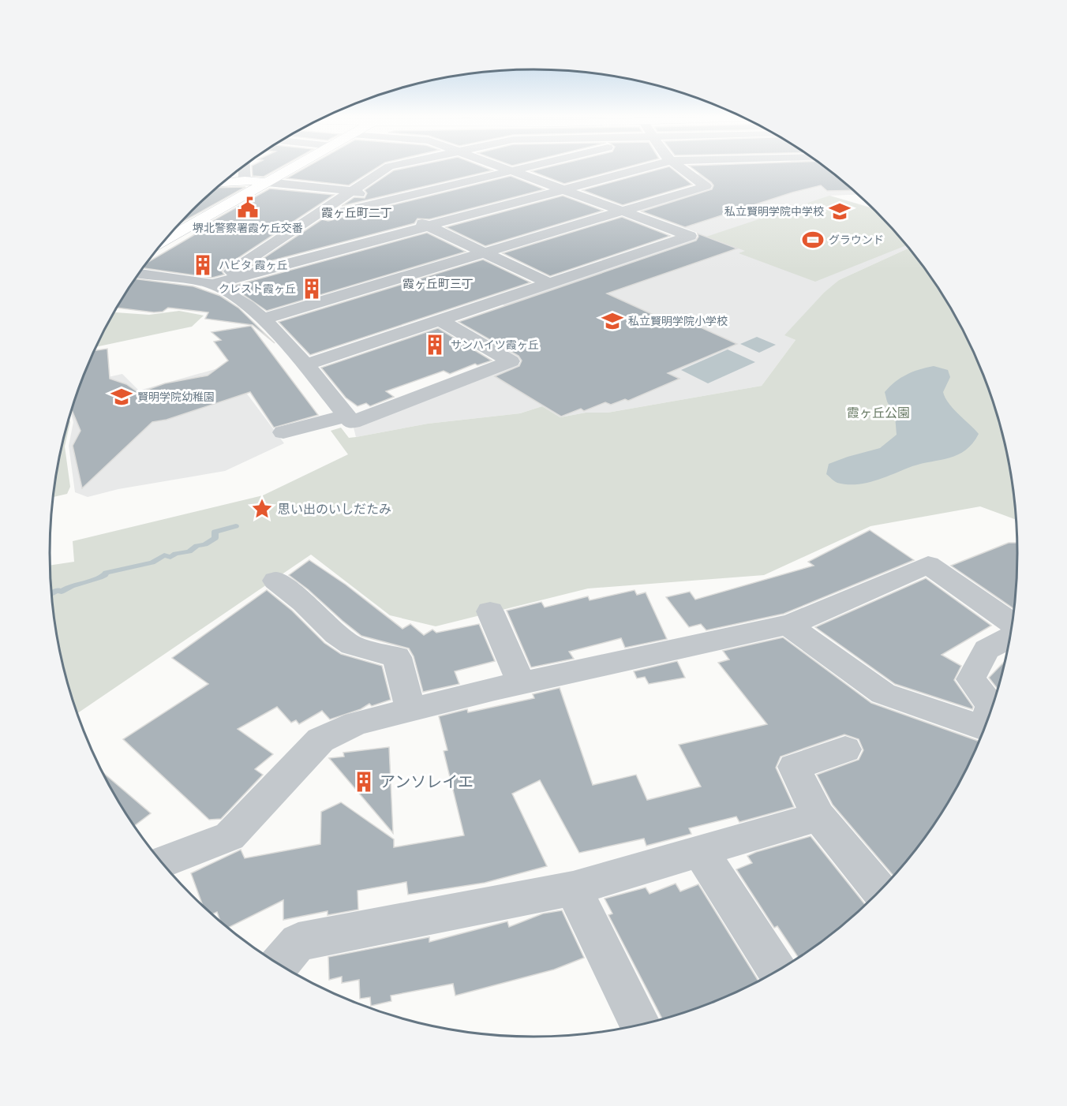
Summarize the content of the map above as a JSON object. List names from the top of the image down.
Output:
{
  "districts": ["霞ヶ丘町二丁", "霞ヶ丘町三丁"],
  "parks": ["霞ヶ丘公園"],
  "places": {
    "public building": ["堺北警察署霞ケ丘交番"],
    "school or university": ["私立賢明学院中学校", "私立賢明学院小学校", "賢明学院幼稚園"],
    "sports": ["グラウンド"],
    "building": [
      "ハビタ 霞ヶ丘",
      "クレスト霞ヶ丘",
      "サンハイツ霞ヶ丘",
      "アンソレイエ"
    ],
    "place": ["思い出のいしだたみ"]
  }
}
